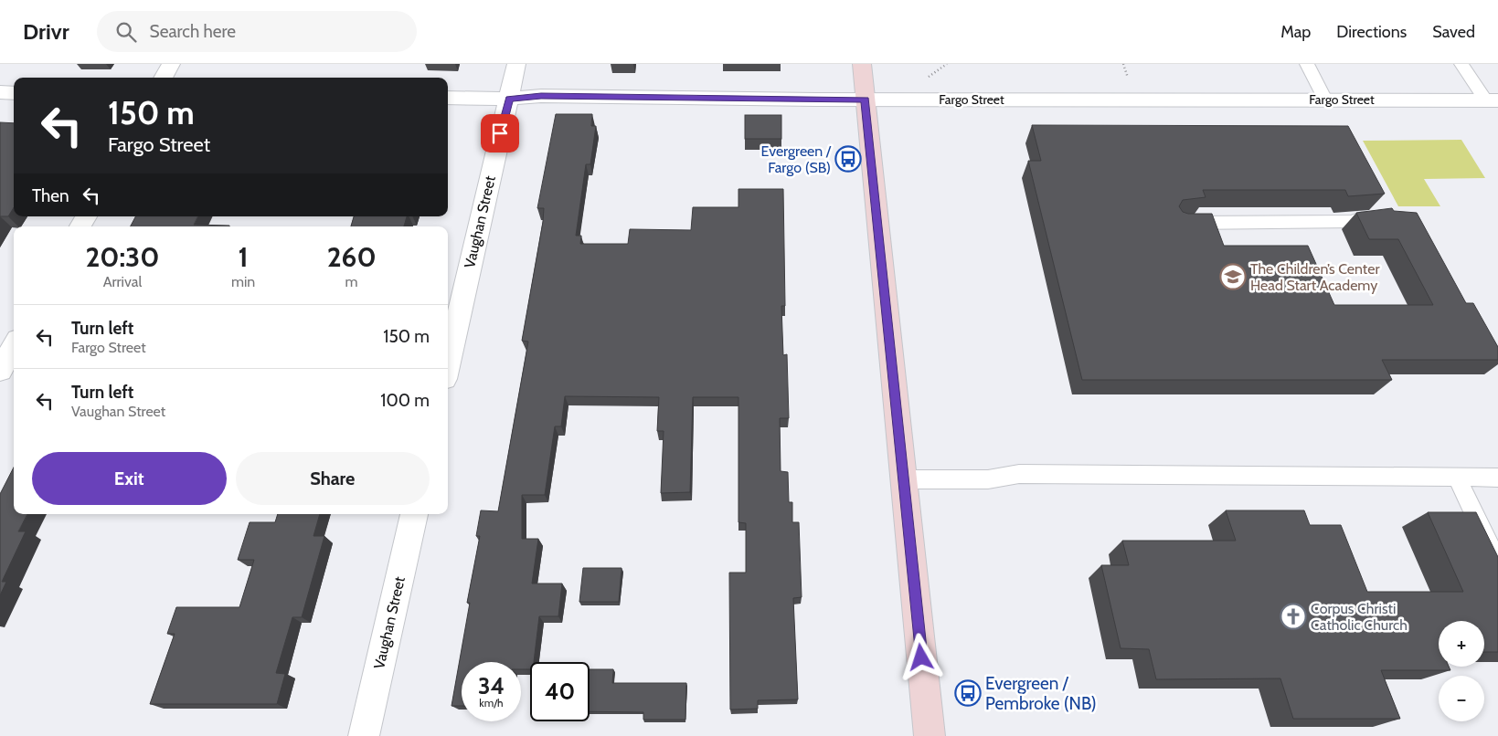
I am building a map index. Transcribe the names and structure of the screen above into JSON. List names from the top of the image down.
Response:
{
  "streets": {
    "street": ["Fargo Street", "Vaughan Street"]
  },
  "crossings": [
    ["Fargo Street", "Vaughan Street"]
  ],
  "places": {
    "bus stop": ["Evergreen / Fargo (SB)", "Evergreen / Pembroke (NB)"],
    "school or university": ["The Children’s Center Head Start Academy"],
    "church": ["Corpus Christi Catholic Church"]
  },
  "page": {
    "header": "Drivr",
    "search": "Search here",
    "nav": ["Map", "Directions", "Saved"],
    "turn": ["150 m", "Fargo Street"],
    "then": "Then",
    "eta": [
      "20:30",
      "Arrival",
      "1",
      "min",
      "260",
      "m"
    ],
    "list": [
      {
        "name": "Turn left",
        "note": "Fargo Street",
        "value": "150 m"
      },
      {
        "name": "Turn left",
        "note": "Vaughan Street",
        "value": "100 m"
      }
    ],
    "buttons": ["Exit", "Share"],
    "map_buttons": ["+", "−"],
    "speed": "34 km/h",
    "limit": "40"
  }
}
